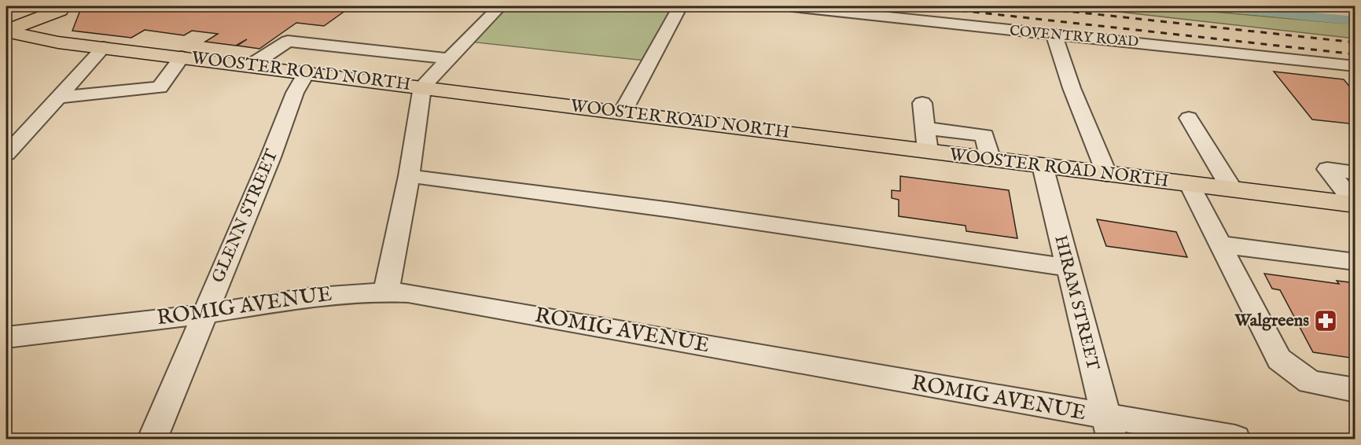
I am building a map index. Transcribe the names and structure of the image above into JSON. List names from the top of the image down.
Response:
{
  "streets": {
    "main road": ["WOOSTER ROAD NORTH"],
    "street": [
      "COVENTRY ROAD",
      "GLENN STREET",
      "HIRAM STREET",
      "ROMIG AVENUE"
    ]
  },
  "crossings": [
    ["WOOSTER ROAD NORTH", "GLENN STREET"],
    ["WOOSTER ROAD NORTH", "HIRAM STREET"],
    ["GLENN STREET", "ROMIG AVENUE"],
    ["HIRAM STREET", "ROMIG AVENUE"]
  ],
  "places": {
    "pharmacy": ["Walgreens"]
  }
}
